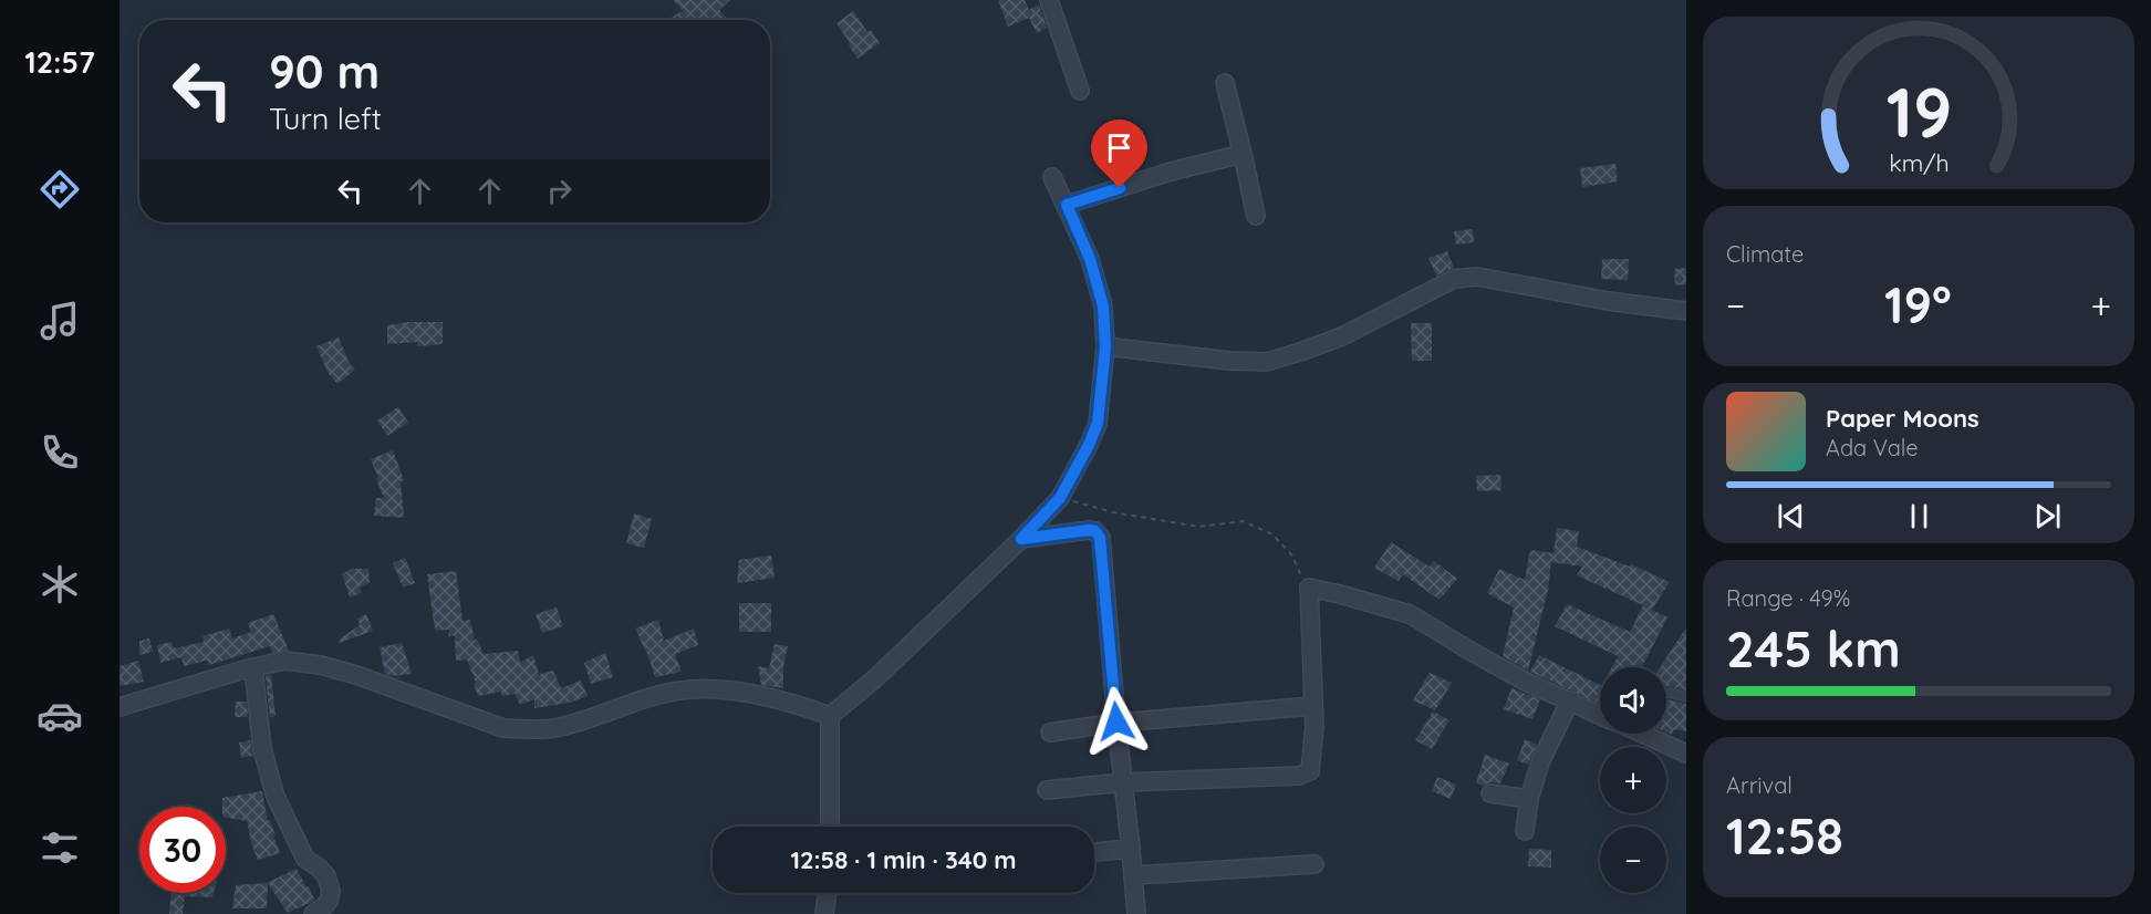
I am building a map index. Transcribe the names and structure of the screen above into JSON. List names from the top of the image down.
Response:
{
  "page": {
    "tabs": "12:57",
    "turn": ["90 m", "Turn left"],
    "tile": [
      "Climate",
      ["Range · 49%", "245 km"],
      ["Arrival", "12:58"]
    ],
    "heat": ["−", "19°", "+"],
    "song": ["Paper Moons", "Ada Vale"],
    "map_buttons": ["+", "−"],
    "limit": "30",
    "trip": "12:58 · 1 min · 340 m",
    "gauge": ["19", "km/h"]
  }
}
